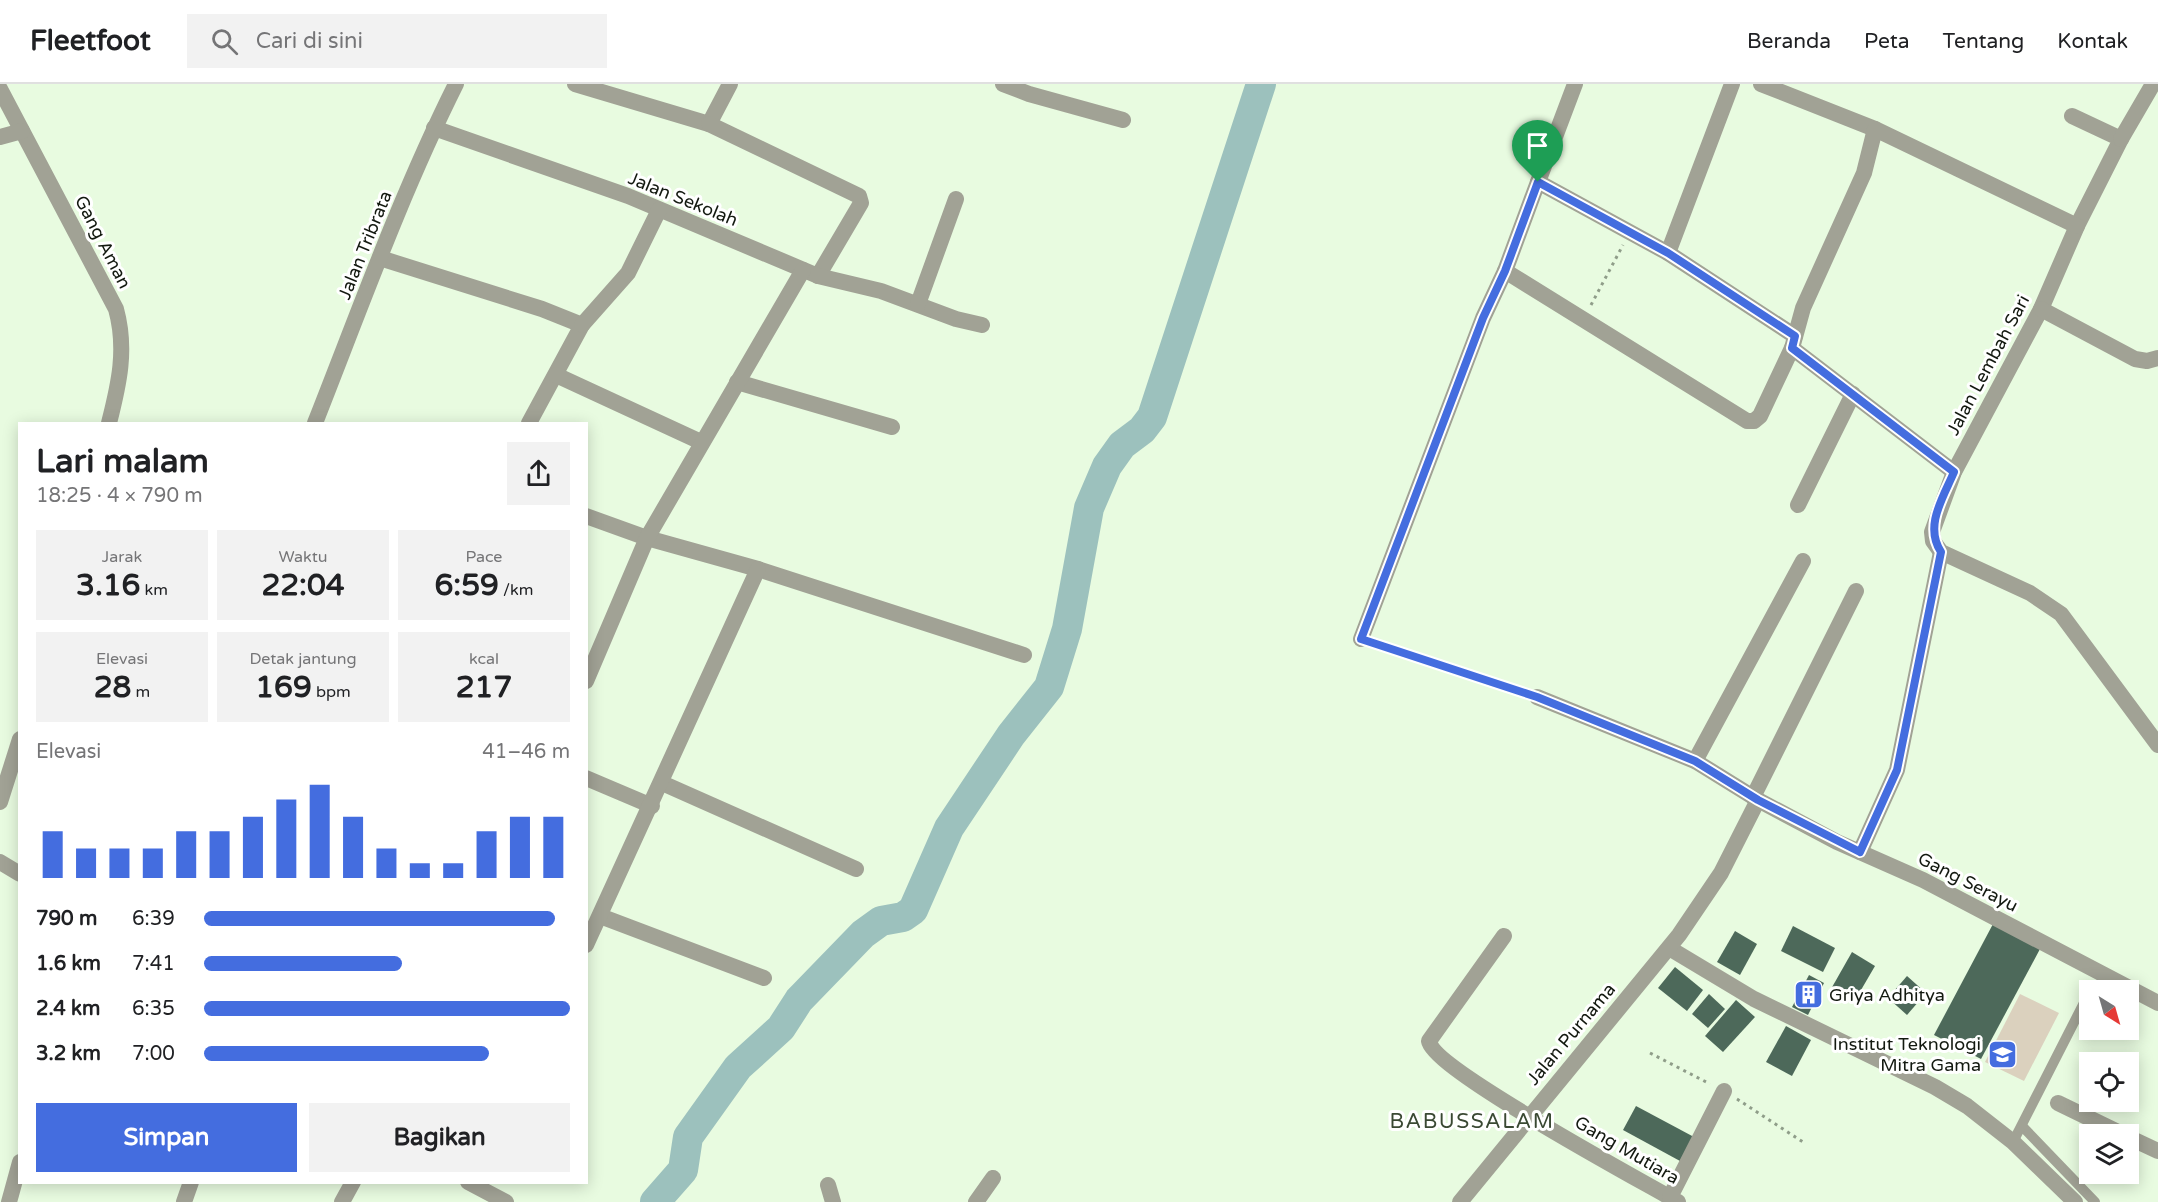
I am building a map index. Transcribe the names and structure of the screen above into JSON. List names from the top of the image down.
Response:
{
  "streets": {
    "street": [
      "Jalan Sekolah",
      "Gang Aman",
      "Jalan Tribrata",
      "Jalan Lembah Sari",
      "Gang Serayu",
      "Jalan Purnama",
      "Gang Mutiara"
    ]
  },
  "crossings": [
    ["Jalan Sekolah", "Jalan Tribrata"],
    ["Gang Serayu", "Jalan Purnama"],
    ["Jalan Purnama", "Gang Mutiara"]
  ],
  "districts": ["BABUSSALAM"],
  "places": {
    "building": ["Griya Adhitya"],
    "school or university": ["Institut Teknologi Mitra Gama"]
  },
  "north": "bottom right",
  "page": {
    "header": "Fleetfoot",
    "search": "Cari di sini",
    "nav": [
      "Beranda",
      "Peta",
      "Tentang",
      "Kontak"
    ],
    "heading": ["Lari malam", "18:25 · 4 × 790 m"],
    "stats": [
      ["Jarak", "3.16 km"],
      ["Waktu", "22:04"],
      ["Pace", "6:59 /km"],
      ["Elevasi", "28 m"],
      ["Detak jantung", "169 bpm"],
      ["kcal", "217"]
    ],
    "chart": ["Elevasi", "41–46 m"],
    "list": [
      {
        "name": "790 m",
        "note": "6:39"
      },
      {
        "name": "1.6 km",
        "note": "7:41"
      },
      {
        "name": "2.4 km",
        "note": "6:35"
      },
      {
        "name": "3.2 km",
        "note": "7:00"
      }
    ],
    "buttons": ["Simpan", "Bagikan"]
  }
}
